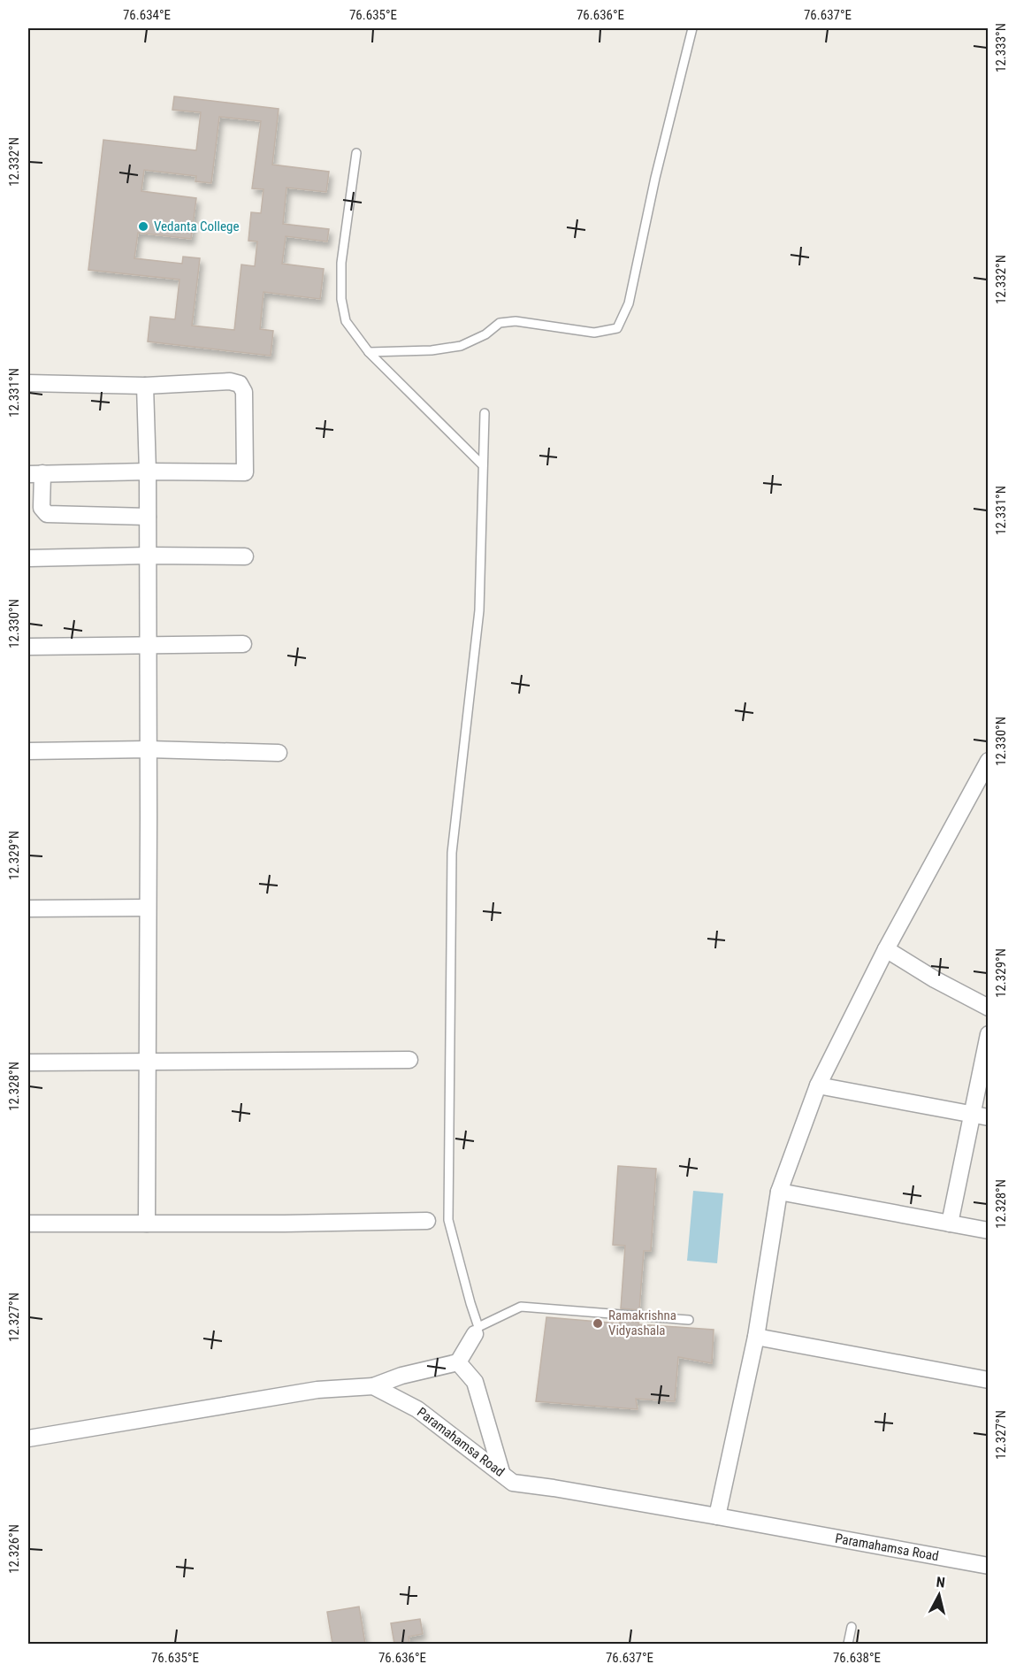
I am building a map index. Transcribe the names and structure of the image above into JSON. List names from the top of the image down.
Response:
{
  "streets": {
    "street": ["Paramahamsa Road"]
  },
  "places": ["Vedanta College", "Ramakrishna Vidyashala"],
  "north": "top",
  "coordinates": [
    "76.634°E",
    "76.635°E",
    "76.636°E",
    "76.637°E",
    "12.333°N",
    "12.332°N",
    "12.331°N",
    "12.330°N",
    "12.329°N",
    "12.328°N",
    "12.327°N",
    "12.326°N",
    "76.638°E"
  ]
}
